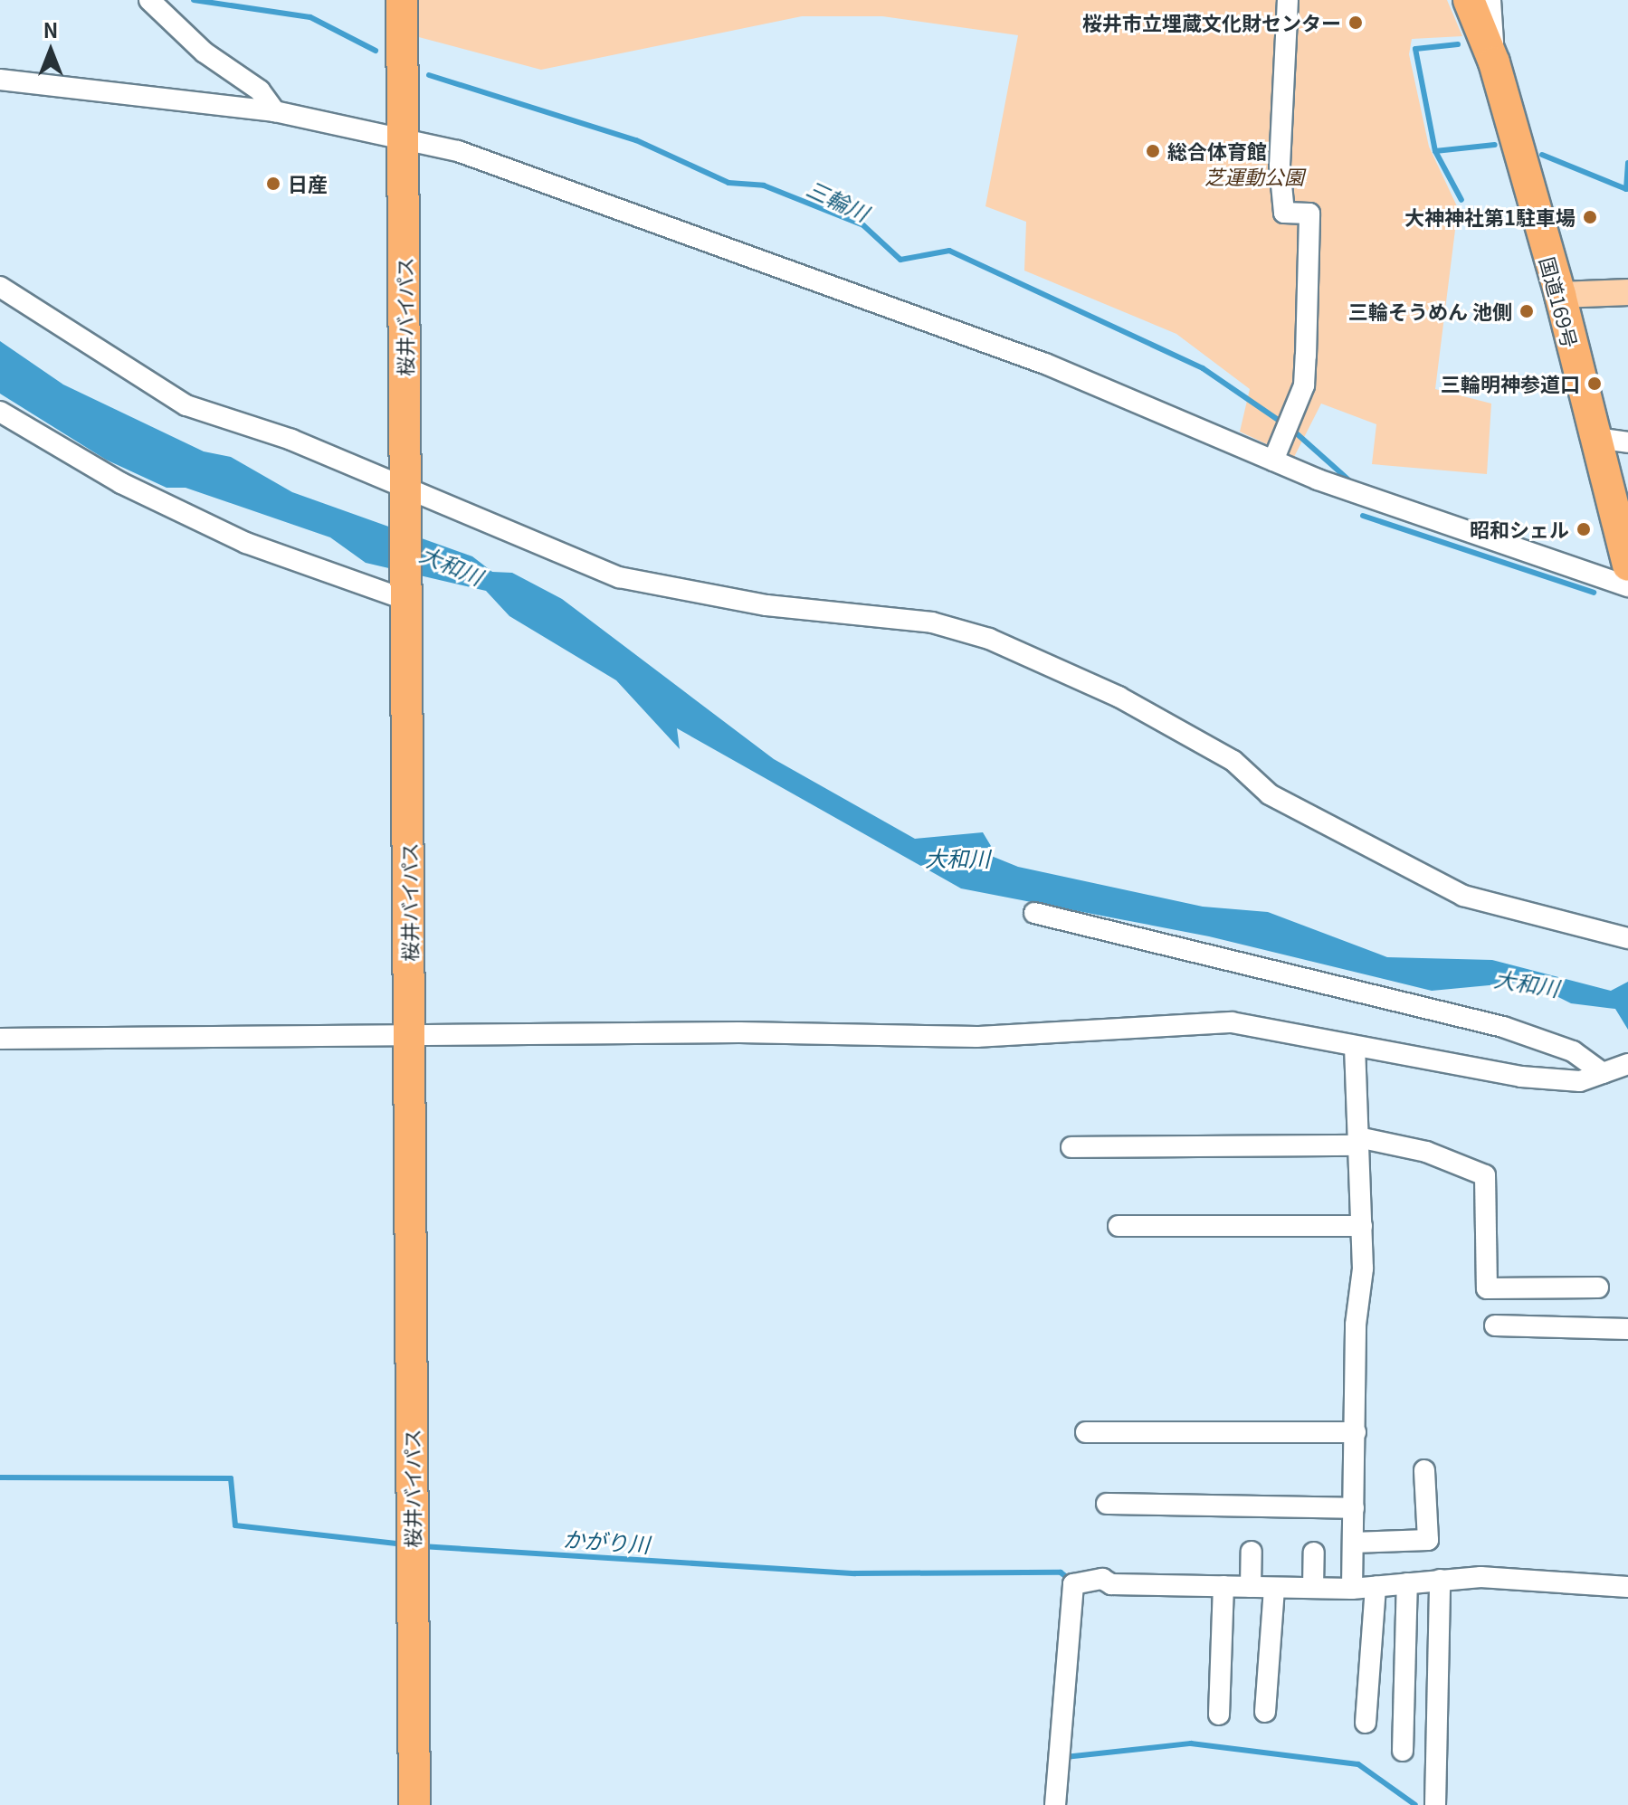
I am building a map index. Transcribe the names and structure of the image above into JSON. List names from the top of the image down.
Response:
{
  "streets": {
    "highway": ["国道169号", "桜井バイパス"]
  },
  "water": ["三輪川", "大和川", "かがり川"],
  "parks": ["芝運動公園"],
  "places": [
    "桜井市立埋蔵文化財センター",
    "総合体育館",
    "日産",
    "大神神社第1駐車場",
    "三輪そうめん 池側",
    "三輪明神参道口",
    "昭和シェル"
  ],
  "north": "top"
}
